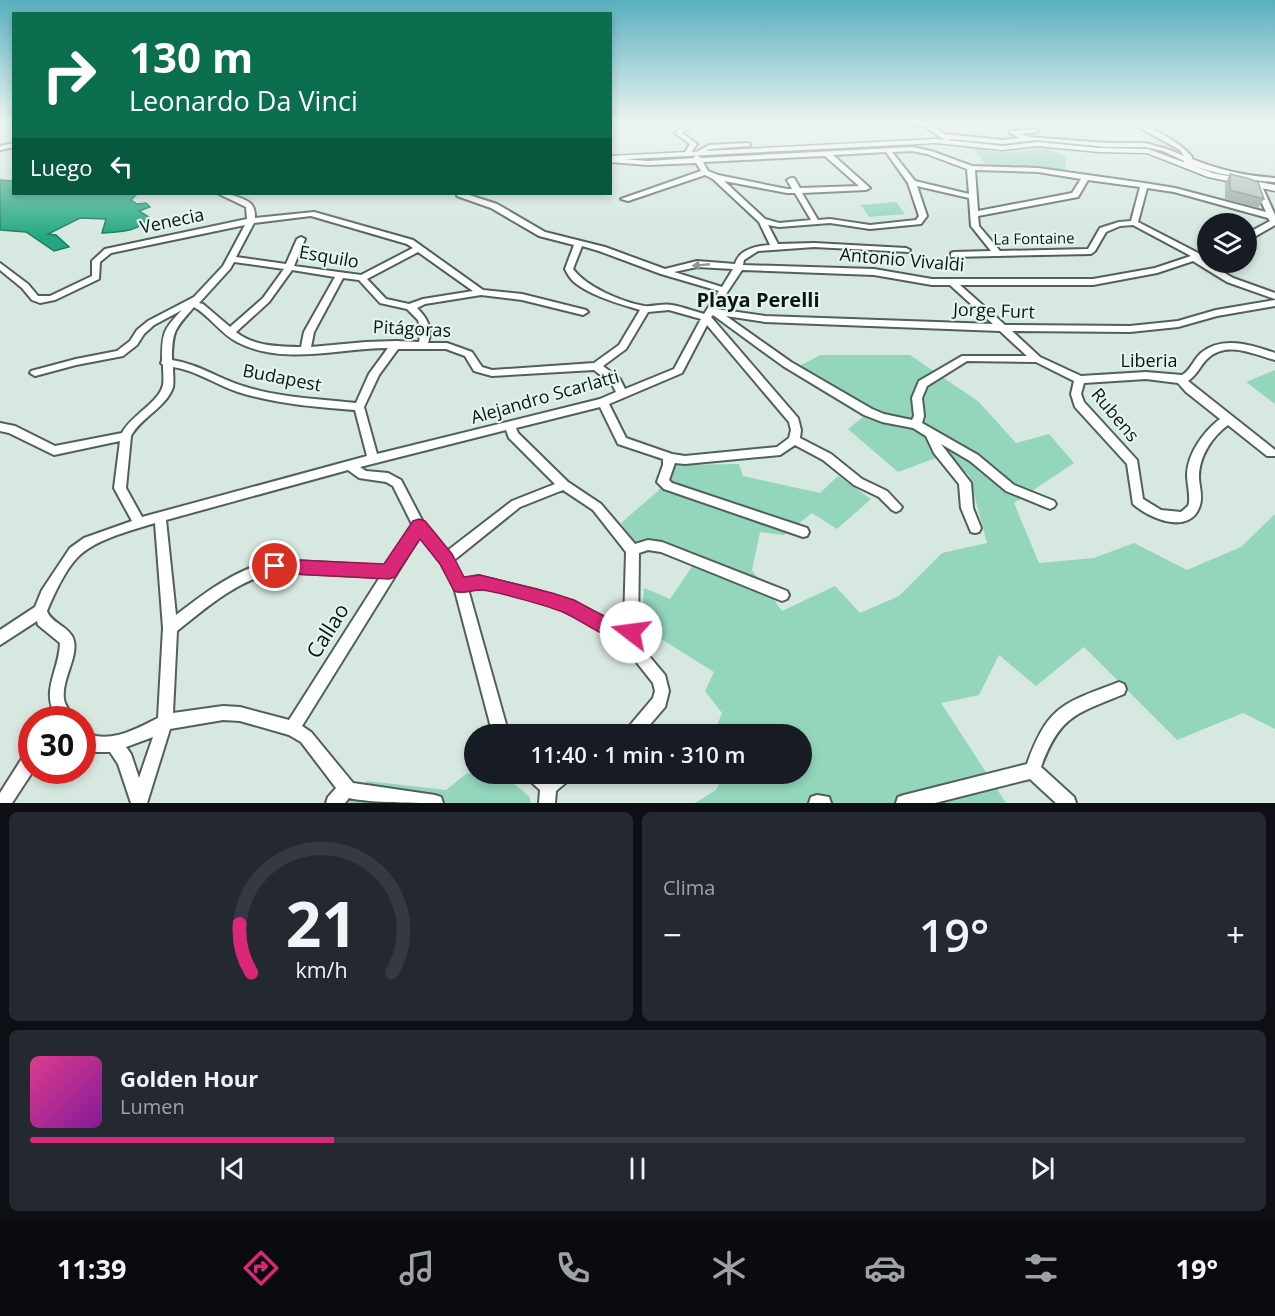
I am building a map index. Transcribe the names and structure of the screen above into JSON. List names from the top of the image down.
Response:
{
  "streets": {
    "street": [
      "Venecia",
      "La Fontaine",
      "Esquilo",
      "Antonio Vivaldi",
      "Jorge Furt",
      "Pitágoras",
      "Liberia",
      "Budapest",
      "Alejandro Scarlatti",
      "Rubens",
      "Callao"
    ]
  },
  "crossings": [
    ["Antonio Vivaldi", "Alejandro Scarlatti"],
    ["Antonio Vivaldi", "Rubens"],
    ["Jorge Furt", "Alejandro Scarlatti"],
    ["Jorge Furt", "Rubens"],
    ["Liberia", "Rubens"]
  ],
  "districts": ["Playa Perelli"],
  "page": {
    "turn": ["130 m", "Leonardo Da Vinci"],
    "then": "Luego",
    "limit": "30",
    "trip": "11:40 · 1 min · 310 m",
    "tile": "Clima",
    "heat": ["−", "19°", "+"],
    "song": ["Golden Hour", "Lumen"],
    "tabs": ["11:39", "19°"],
    "gauge": ["21", "km/h"]
  }
}
